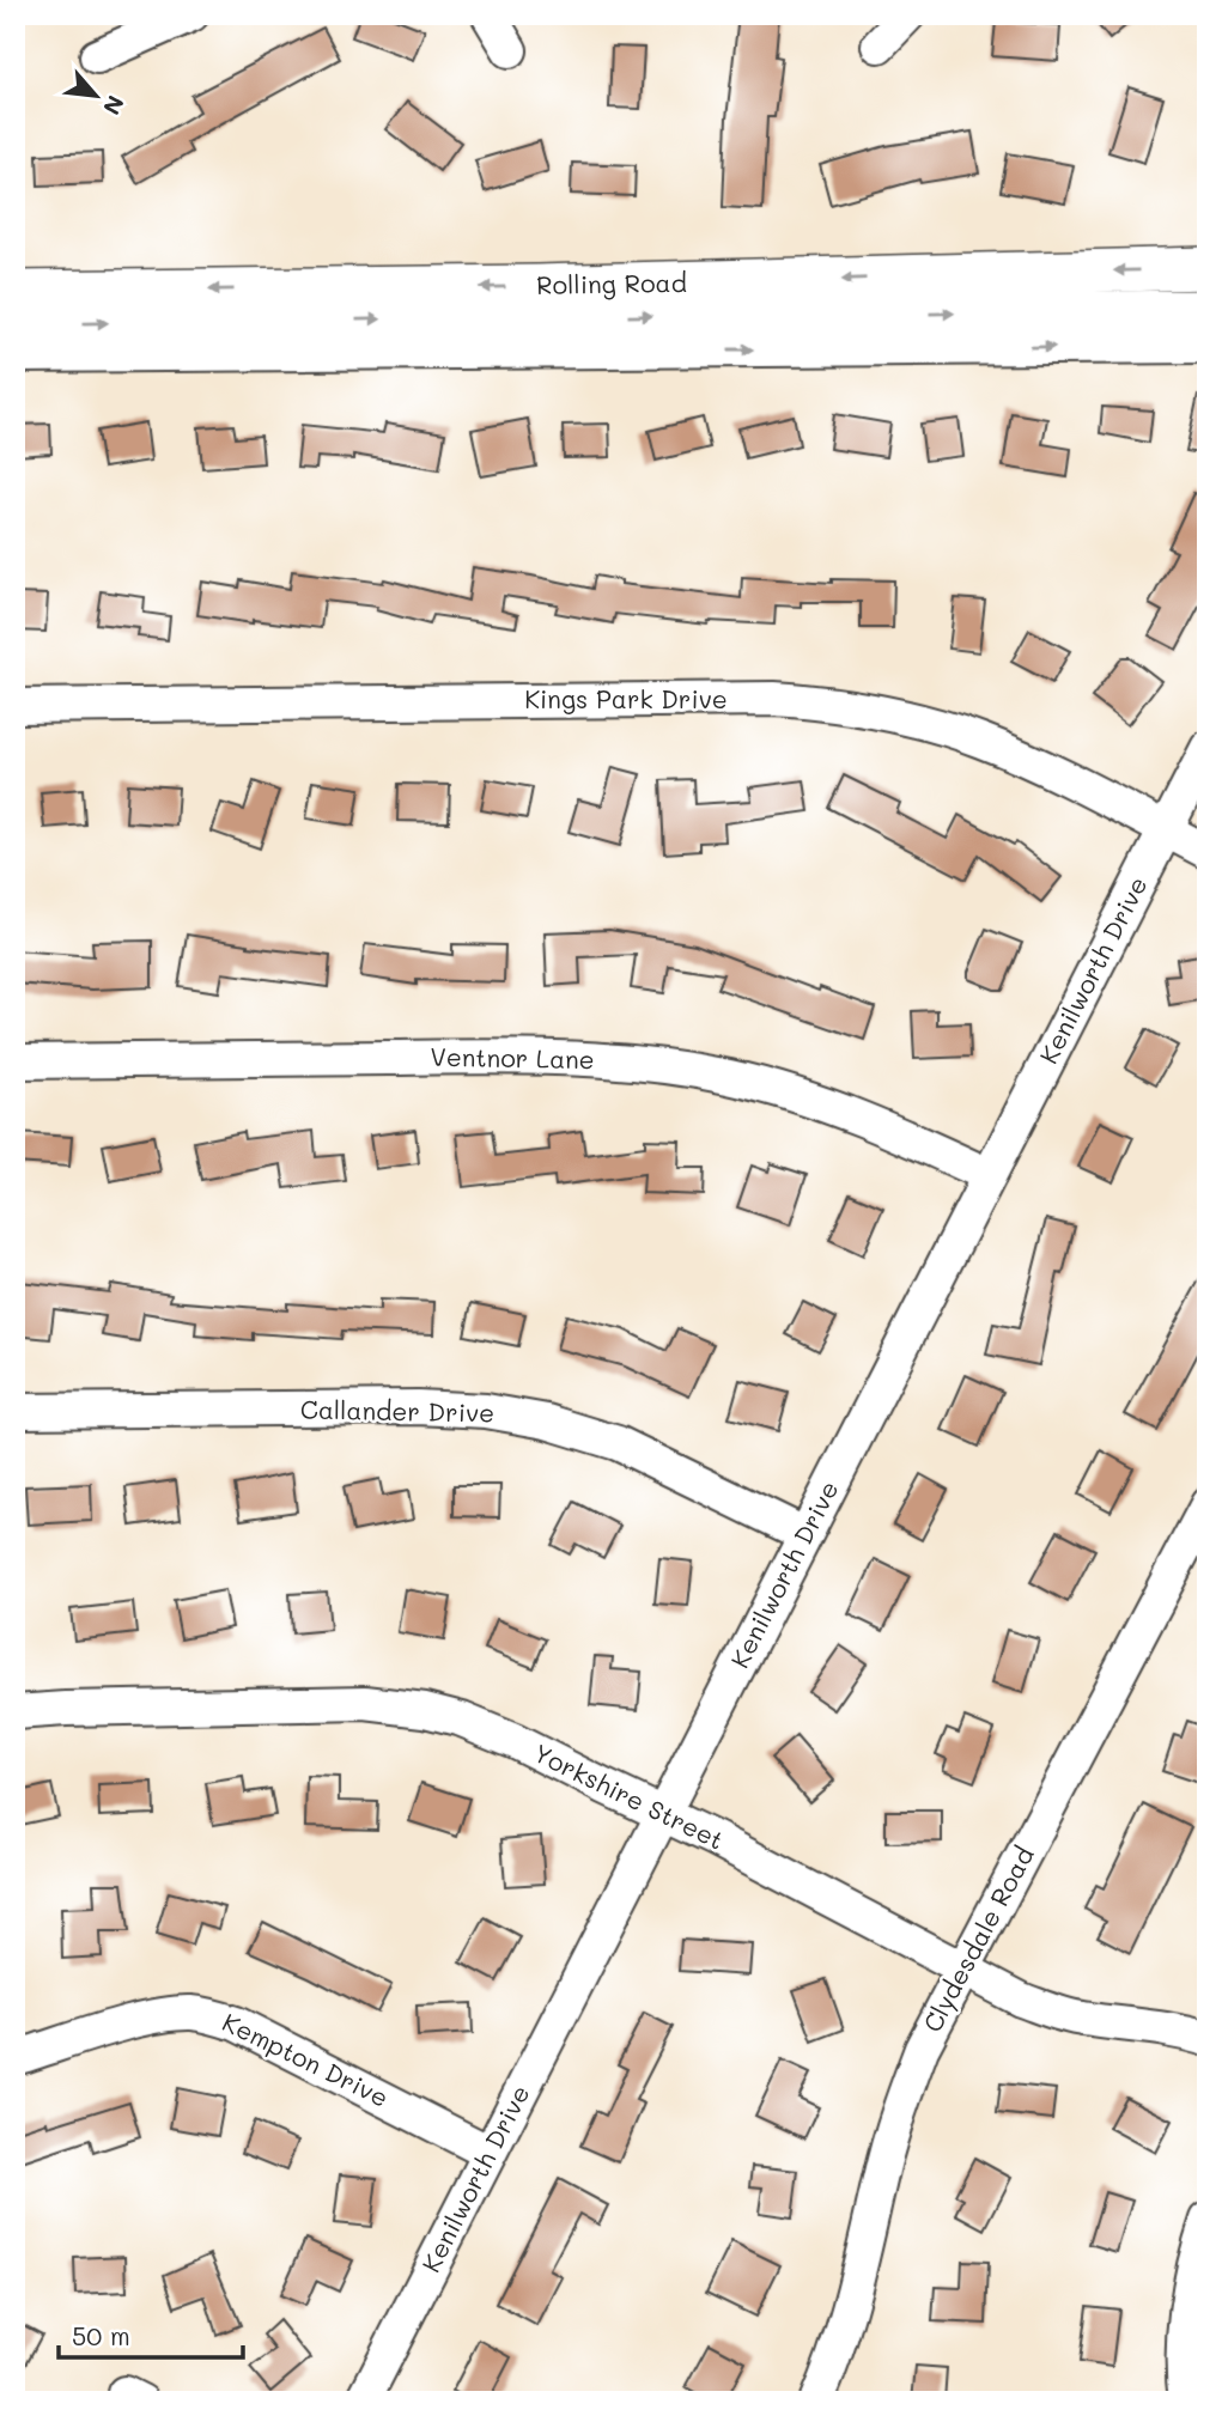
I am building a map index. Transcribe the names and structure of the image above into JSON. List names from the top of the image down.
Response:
{
  "streets": {
    "main road": ["Rolling Road"],
    "street": [
      "Kings Park Drive",
      "Kenilworth Drive",
      "Ventnor Lane",
      "Callander Drive",
      "Yorkshire Street",
      "Clydesdale Road",
      "Kempton Drive"
    ]
  },
  "crossings": [
    ["Kings Park Drive", "Kenilworth Drive"],
    ["Kenilworth Drive", "Ventnor Lane"],
    ["Kenilworth Drive", "Callander Drive"],
    ["Kenilworth Drive", "Yorkshire Street"],
    ["Kenilworth Drive", "Kempton Drive"],
    ["Yorkshire Street", "Clydesdale Road"]
  ],
  "scale_bar": "50 m",
  "north": "bottom right"
}
